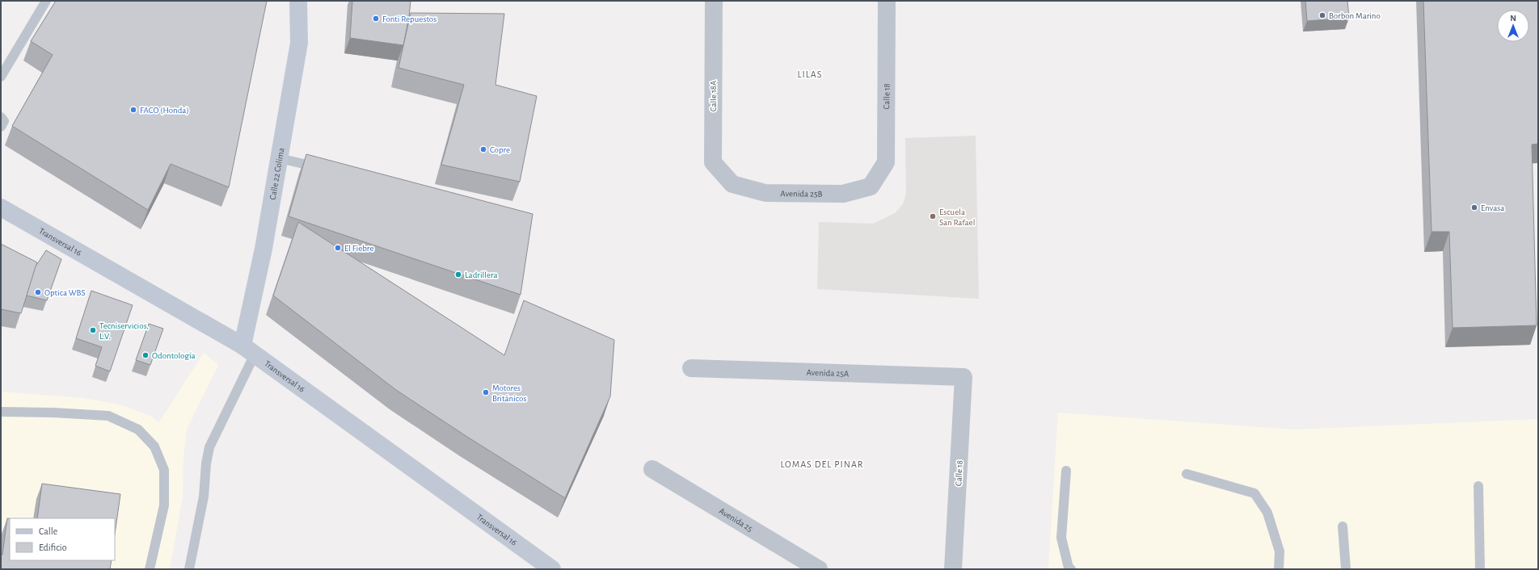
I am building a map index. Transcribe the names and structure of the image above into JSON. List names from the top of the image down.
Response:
{
  "streets": {
    "main road": ["Calle 22 Colima", "Transversal 16"],
    "street": [
      "Calle 18A",
      "Calle 18",
      "Avenida 25B",
      "Avenida 25A",
      "Avenida 25"
    ]
  },
  "crossings": [
    ["Calle 18A", "Avenida 25B"],
    ["Calle 18", "Avenida 25B"],
    ["Calle 18", "Avenida 25A"],
    ["Calle 22 Colima", "Transversal 16"]
  ],
  "districts": ["LILAS", "LOMAS DEL PINAR"],
  "places": [
    "Borbon Marino",
    "Fonti Repuestos",
    "FACO (Honda)",
    "Copre",
    "Envasa",
    "Escuela San Rafael",
    "El Fiebre",
    "Ladrillera",
    "Optica WBS",
    "Tecniservicios, L.V.",
    "Odontología",
    "Motores Británicos"
  ],
  "legend": ["Calle", "Edificio"],
  "north": "top"
}
